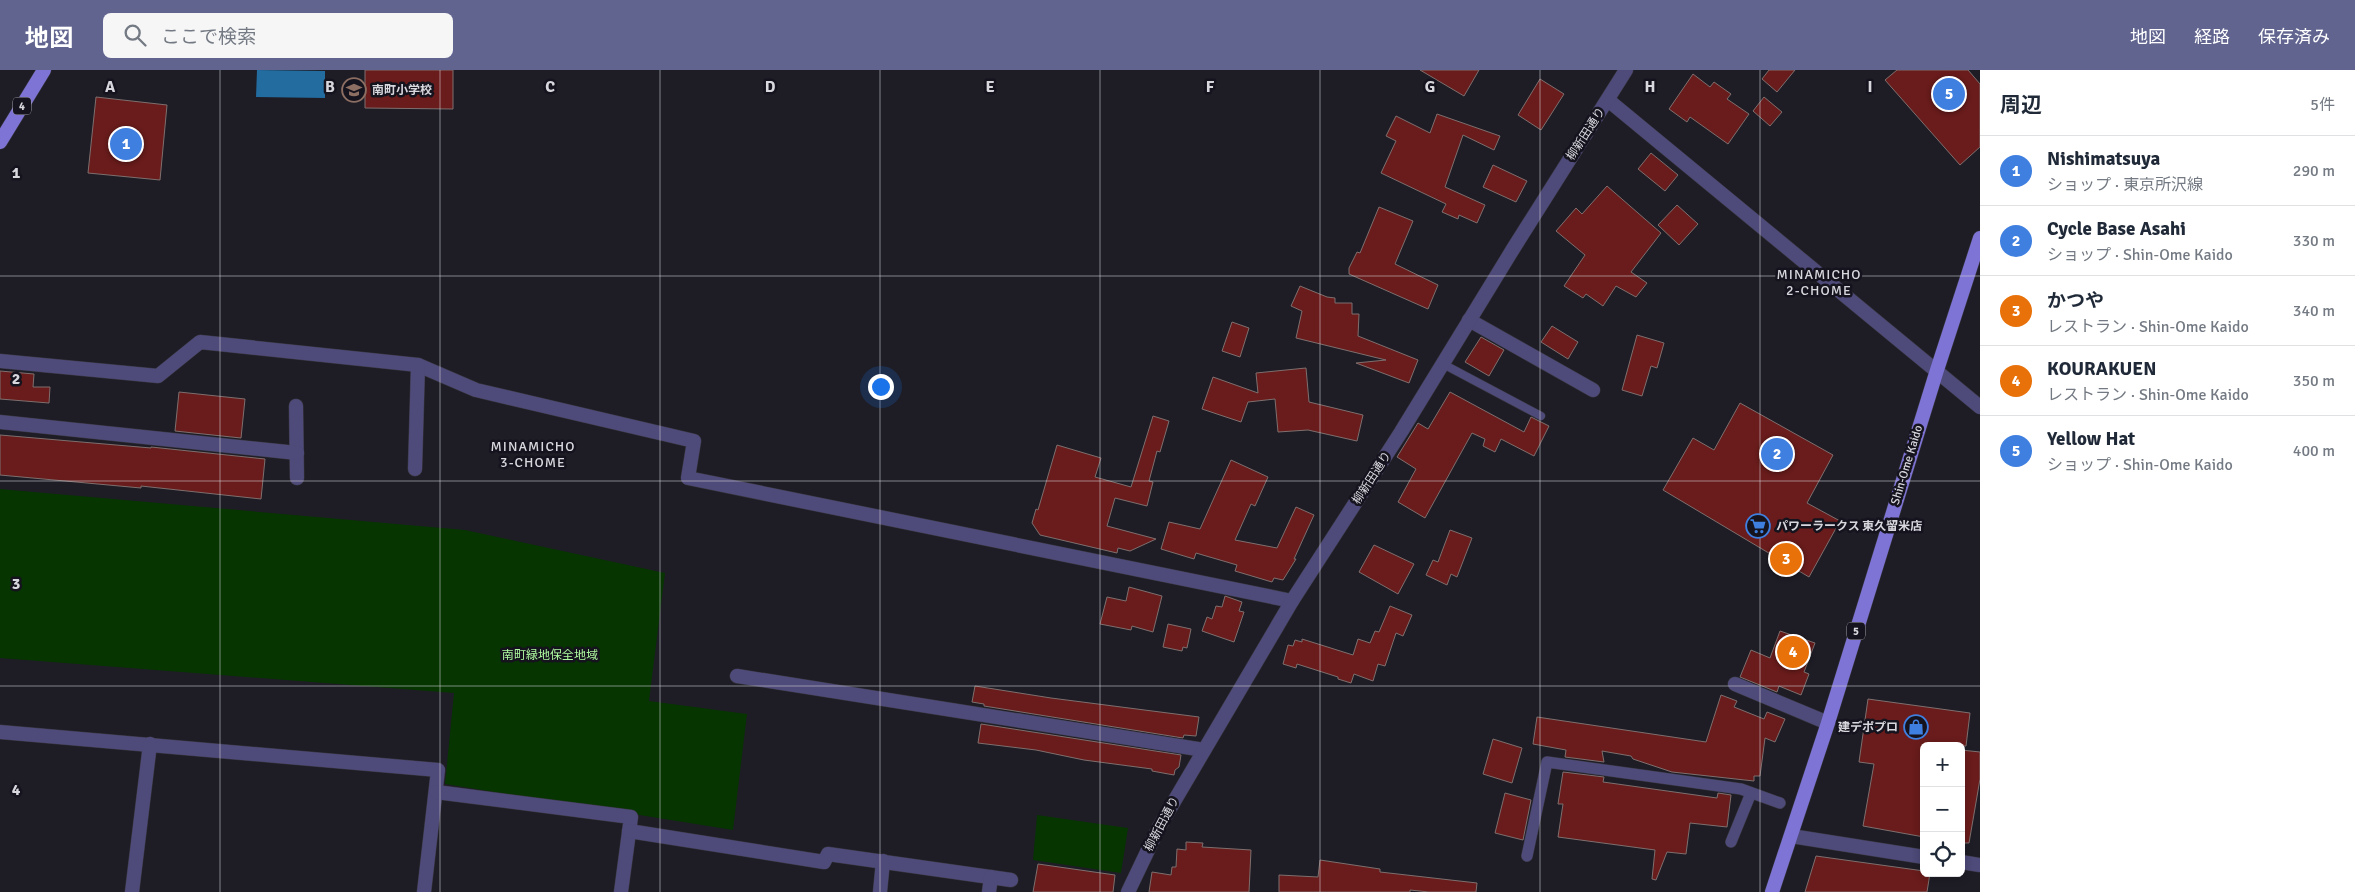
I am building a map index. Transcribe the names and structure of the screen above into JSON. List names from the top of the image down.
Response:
{
  "streets": {
    "main road": ["4", "Shin-Ome Kaido", "5"],
    "street": ["柳新田通り"]
  },
  "districts": ["MINAMICHO 2-CHOME", "MINAMICHO 3-CHOME"],
  "parks": ["南町緑地保全地域"],
  "places": {
    "school or university": ["南町小学校"],
    "supermarket": ["パワーラークス 東久留米店"],
    "shop": ["建デポプロ"]
  },
  "page": {
    "header": "地図",
    "search": "ここで検索",
    "nav": ["地図", "経路", "保存済み"],
    "heading": ["周辺", "5件"],
    "pins": [
      "5",
      "1",
      "2",
      "3",
      "4"
    ],
    "list": [
      {
        "mark": "1",
        "name": "Nishimatsuya",
        "note": "ショップ · 東京所沢線",
        "value": "290 m"
      },
      {
        "mark": "2",
        "name": "Cycle Base Asahi",
        "note": "ショップ · Shin-Ome Kaido",
        "value": "330 m"
      },
      {
        "mark": "3",
        "name": "かつや",
        "note": "レストラン · Shin-Ome Kaido",
        "value": "340 m"
      },
      {
        "mark": "4",
        "name": "KOURAKUEN",
        "note": "レストラン · Shin-Ome Kaido",
        "value": "350 m"
      },
      {
        "mark": "5",
        "name": "Yellow Hat",
        "note": "ショップ · Shin-Ome Kaido",
        "value": "400 m"
      }
    ],
    "map_buttons": ["+", "−"]
  },
  "grid": {
    "columns": [
      "A",
      "B",
      "C",
      "D",
      "E",
      "F",
      "G",
      "H",
      "I"
    ],
    "rows": [
      "1",
      "2",
      "3",
      "4"
    ]
  }
}
